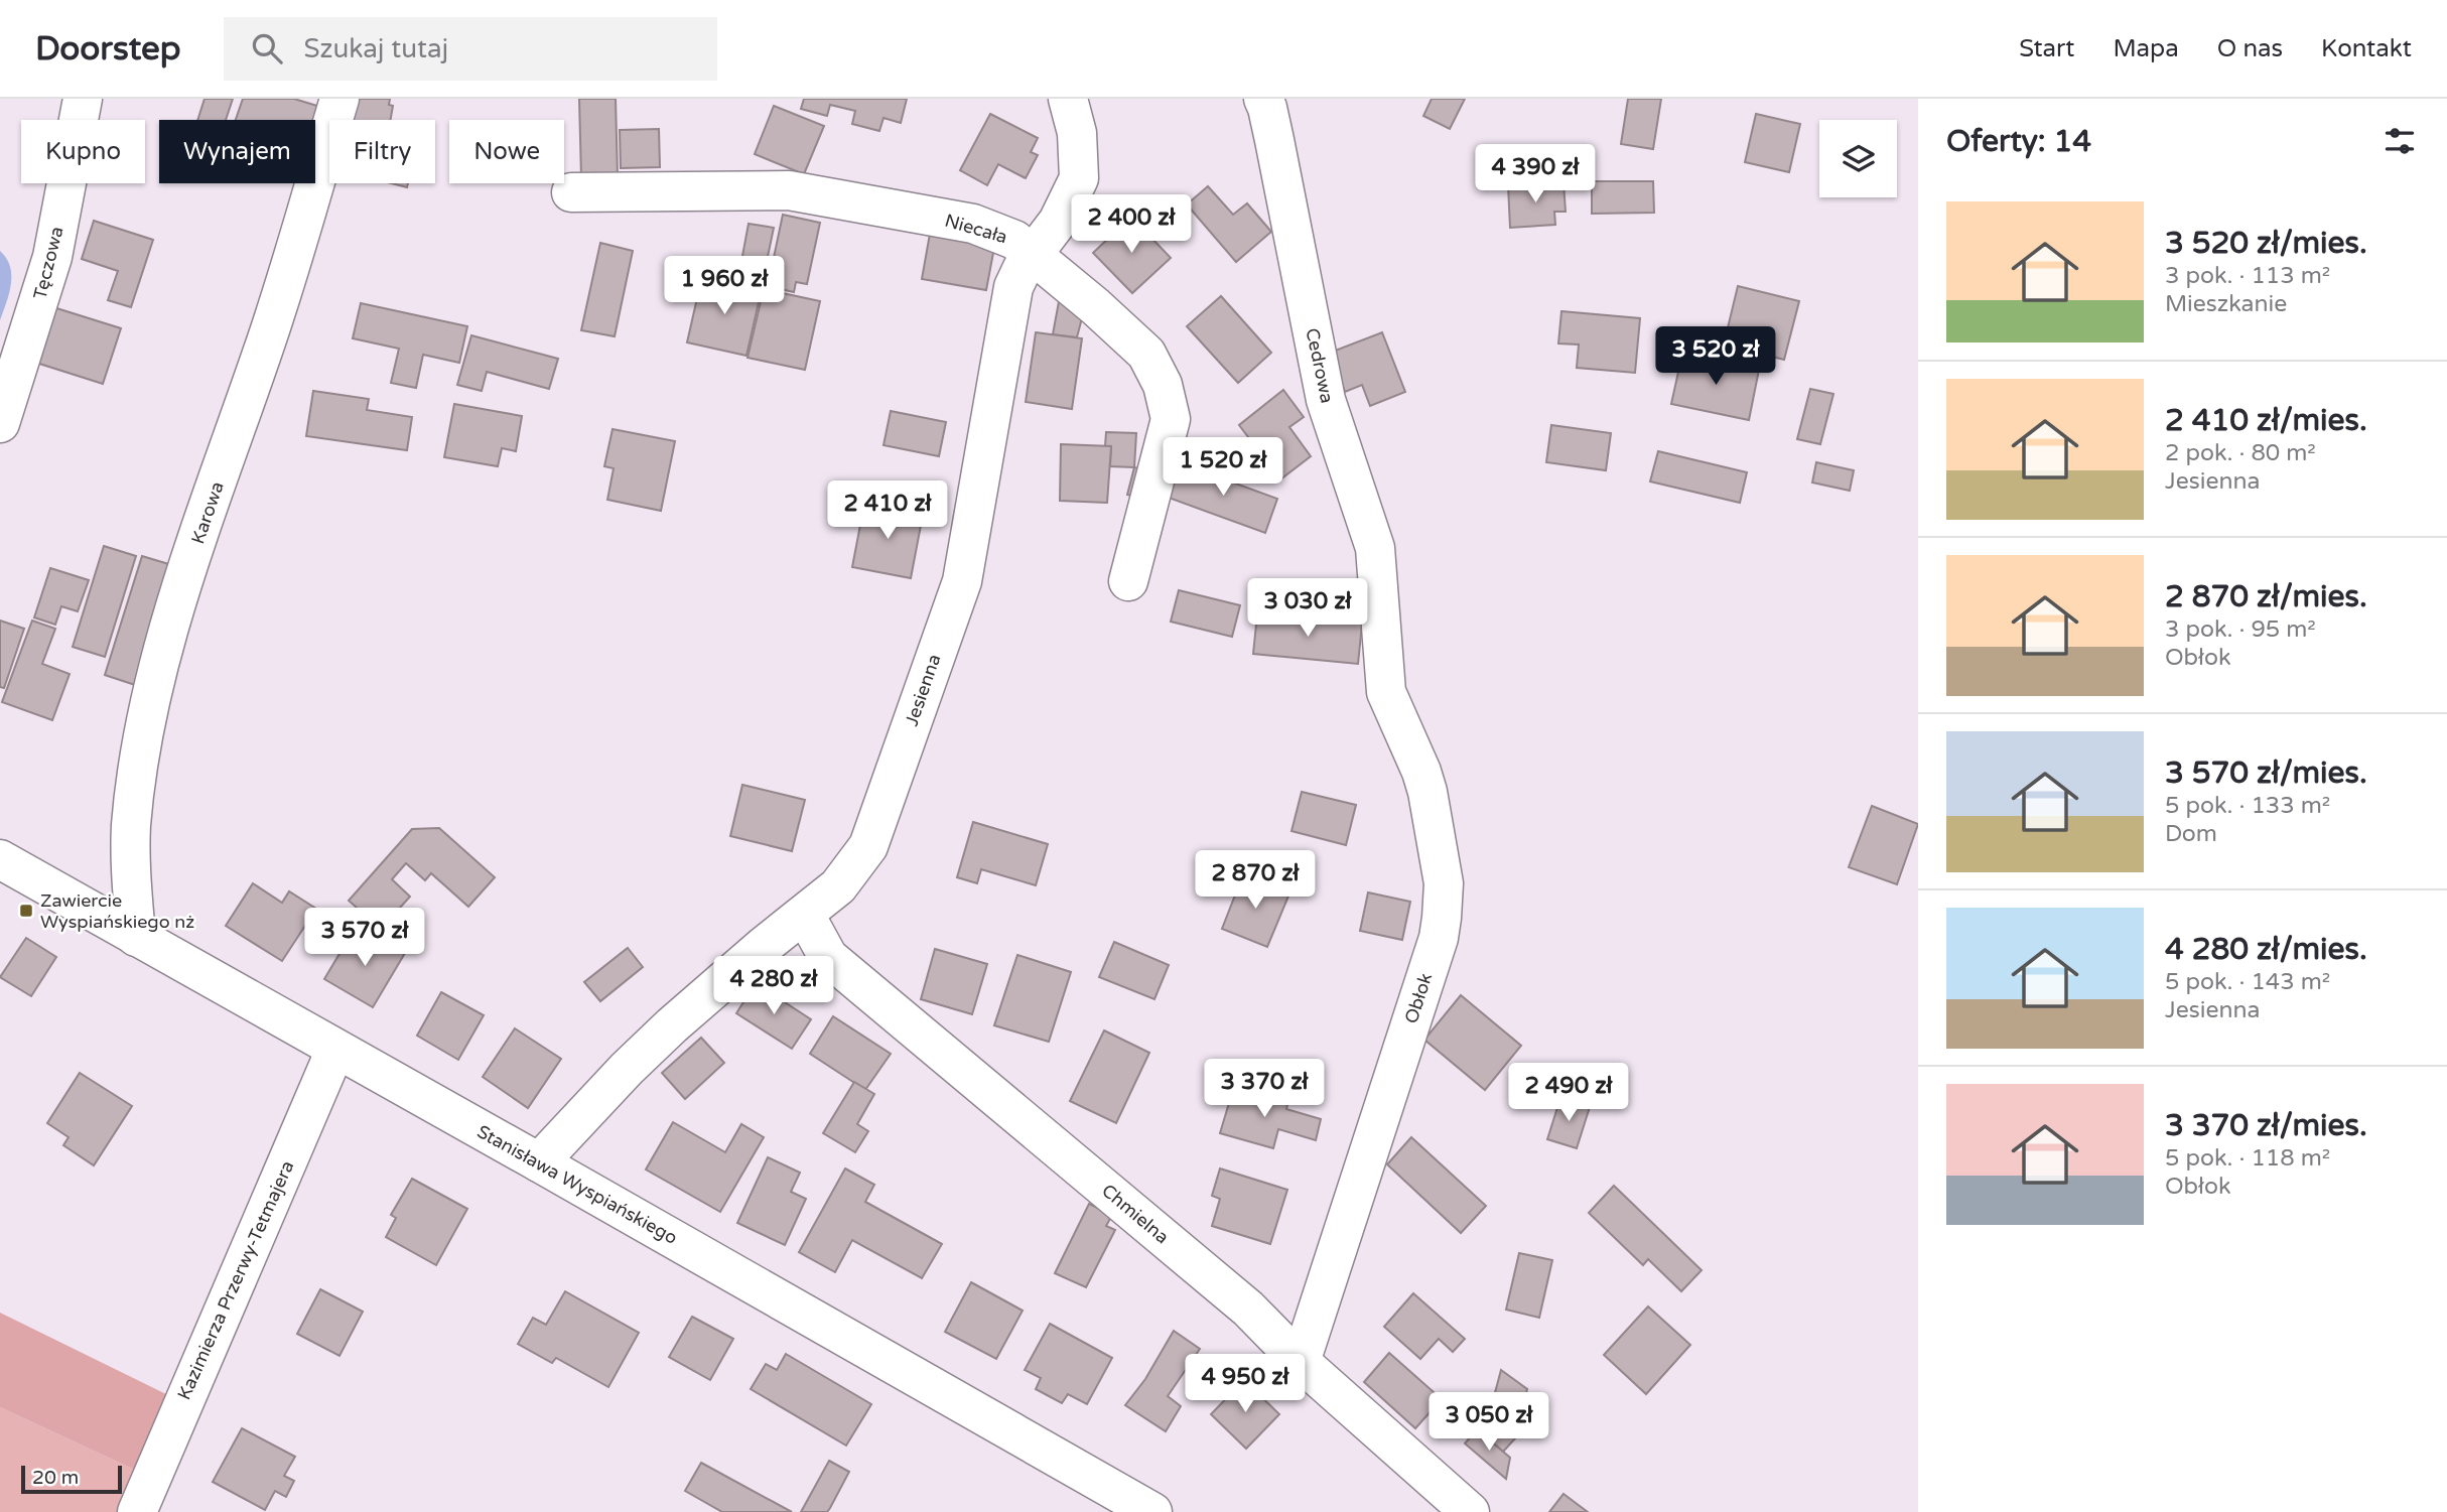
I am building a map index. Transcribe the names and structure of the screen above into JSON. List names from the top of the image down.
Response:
{
  "streets": {
    "street": [
      "Niecała",
      "Tęczowa",
      "Cedrowa",
      "Karowa",
      "Jesienna",
      "Obłok",
      "Stanisława Wyspiańskiego",
      "Chmielna",
      "Kazimierza Przerwy-Tetmajera"
    ]
  },
  "crossings": [
    ["Niecała", "Jesienna"],
    ["Cedrowa", "Obłok"],
    ["Karowa", "Stanisława Wyspiańskiego"],
    ["Jesienna", "Stanisława Wyspiańskiego"],
    ["Jesienna", "Chmielna"],
    ["Obłok", "Chmielna"],
    ["Stanisława Wyspiańskiego", "Kazimierza Przerwy-Tetmajera"]
  ],
  "places": {
    "transit": ["Zawiercie Wyspiańskiego nż"]
  },
  "scale_bar": "20 m",
  "page": {
    "header": "Doorstep",
    "search": "Szukaj tutaj",
    "nav": [
      "Start",
      "Mapa",
      "O nas",
      "Kontakt"
    ],
    "heading": "Oferty: 14",
    "chip": [
      "Kupno",
      "Wynajem",
      "Filtry",
      "Nowe"
    ],
    "price": [
      "4 390 zł",
      "2 400 zł",
      "1 960 zł",
      "3 520 zł",
      "1 520 zł",
      "2 410 zł",
      "3 030 zł",
      "2 870 zł",
      "3 570 zł",
      "4 280 zł",
      "3 370 zł",
      "2 490 zł",
      "4 950 zł",
      "3 050 zł"
    ],
    "list": [
      {
        "name": "3 520 zł/mies.",
        "note": "3 pok. · 113 m² · Mieszkanie"
      },
      {
        "name": "2 410 zł/mies.",
        "note": "2 pok. · 80 m² · Jesienna"
      },
      {
        "name": "2 870 zł/mies.",
        "note": "3 pok. · 95 m² · Obłok"
      },
      {
        "name": "3 570 zł/mies.",
        "note": "5 pok. · 133 m² · Dom"
      },
      {
        "name": "4 280 zł/mies.",
        "note": "5 pok. · 143 m² · Jesienna"
      },
      {
        "name": "3 370 zł/mies.",
        "note": "5 pok. · 118 m² · Obłok"
      }
    ],
    "scale": "20 m"
  }
}
